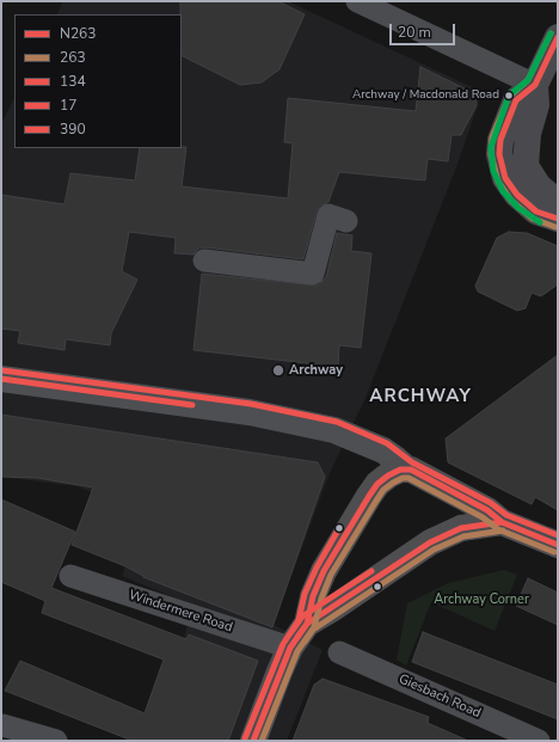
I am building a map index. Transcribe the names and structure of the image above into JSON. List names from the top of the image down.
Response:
{
  "streets": {
    "street": ["Windermere Road", "Giesbach Road"]
  },
  "districts": ["ARCHWAY"],
  "parks": ["Archway Corner"],
  "places": ["Archway / Macdonald Road", "Archway"],
  "lines": [
    "transit line 263",
    "transit line N263",
    "transit line 134",
    "transit line 390",
    "transit line 17"
  ],
  "legend": [
    "N263",
    "263",
    "134",
    "17",
    "390"
  ],
  "scale_bar": "20 m"
}
